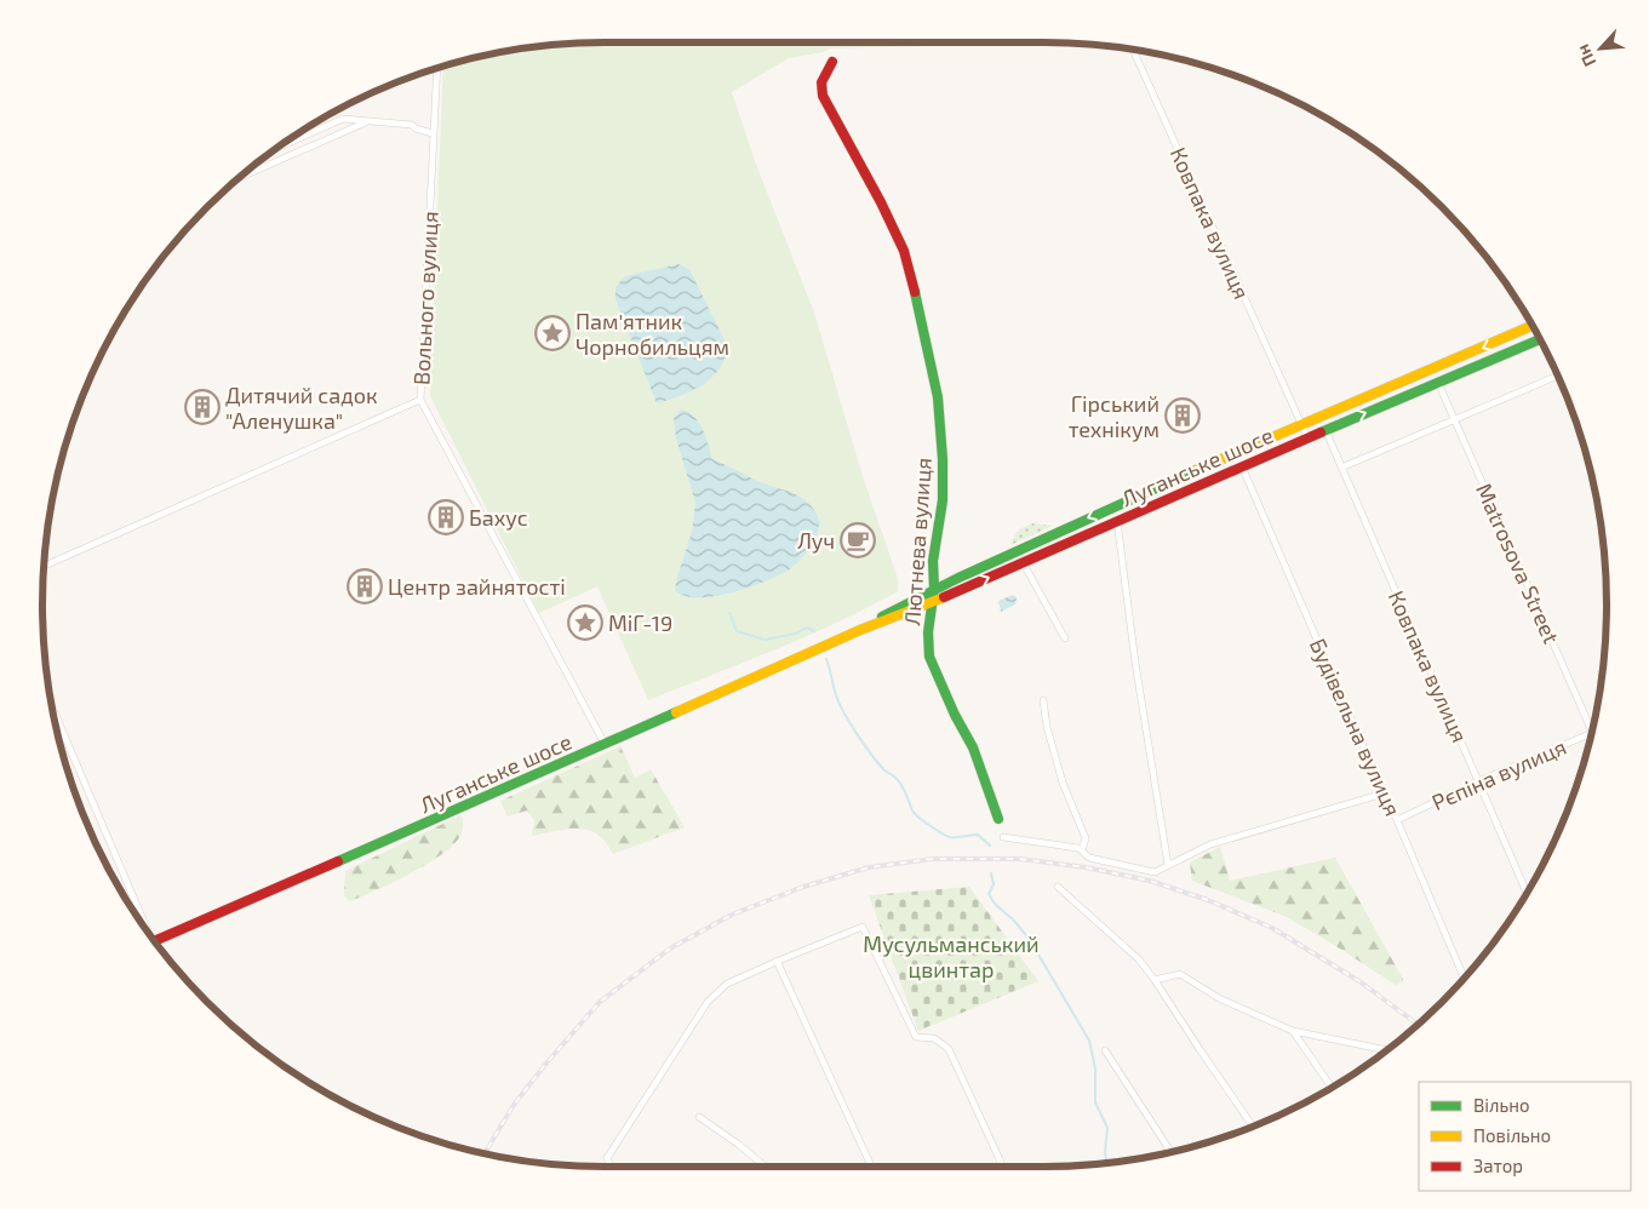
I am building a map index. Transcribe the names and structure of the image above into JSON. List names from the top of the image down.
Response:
{
  "streets": {
    "main road": ["Луганське шосе", "Лютнева вулиця"],
    "street": [
      "Ковпака вулиця",
      "Вольного вулиця",
      "Matrosova Street",
      "Будівельна вулиця",
      "Рєпіна вулиця"
    ]
  },
  "crossings": [
    ["Ковпака вулиця", "Луганське шосе"],
    ["Ковпака вулиця", "Рєпіна вулиця"],
    ["Вольного вулиця", "Луганське шосе"],
    ["Луганське шосе", "Лютнева вулиця"],
    ["Луганське шосе", "Matrosova Street"],
    ["Луганське шосе", "Будівельна вулиця"],
    ["Будівельна вулиця", "Рєпіна вулиця"]
  ],
  "parks": ["Мусульманський цвинтар"],
  "places": {
    "place": ["Пам'ятник Чорнобильцям", "МіГ-19"],
    "building": [
      "Дитячий садок \"Аленушка\"",
      "Гірський технікум",
      "Бахус",
      "Центр зайнятості"
    ],
    "cafe": ["Луч"]
  },
  "legend": ["Вільно", "Повільно", "Затор"],
  "north": "bottom left"
}
